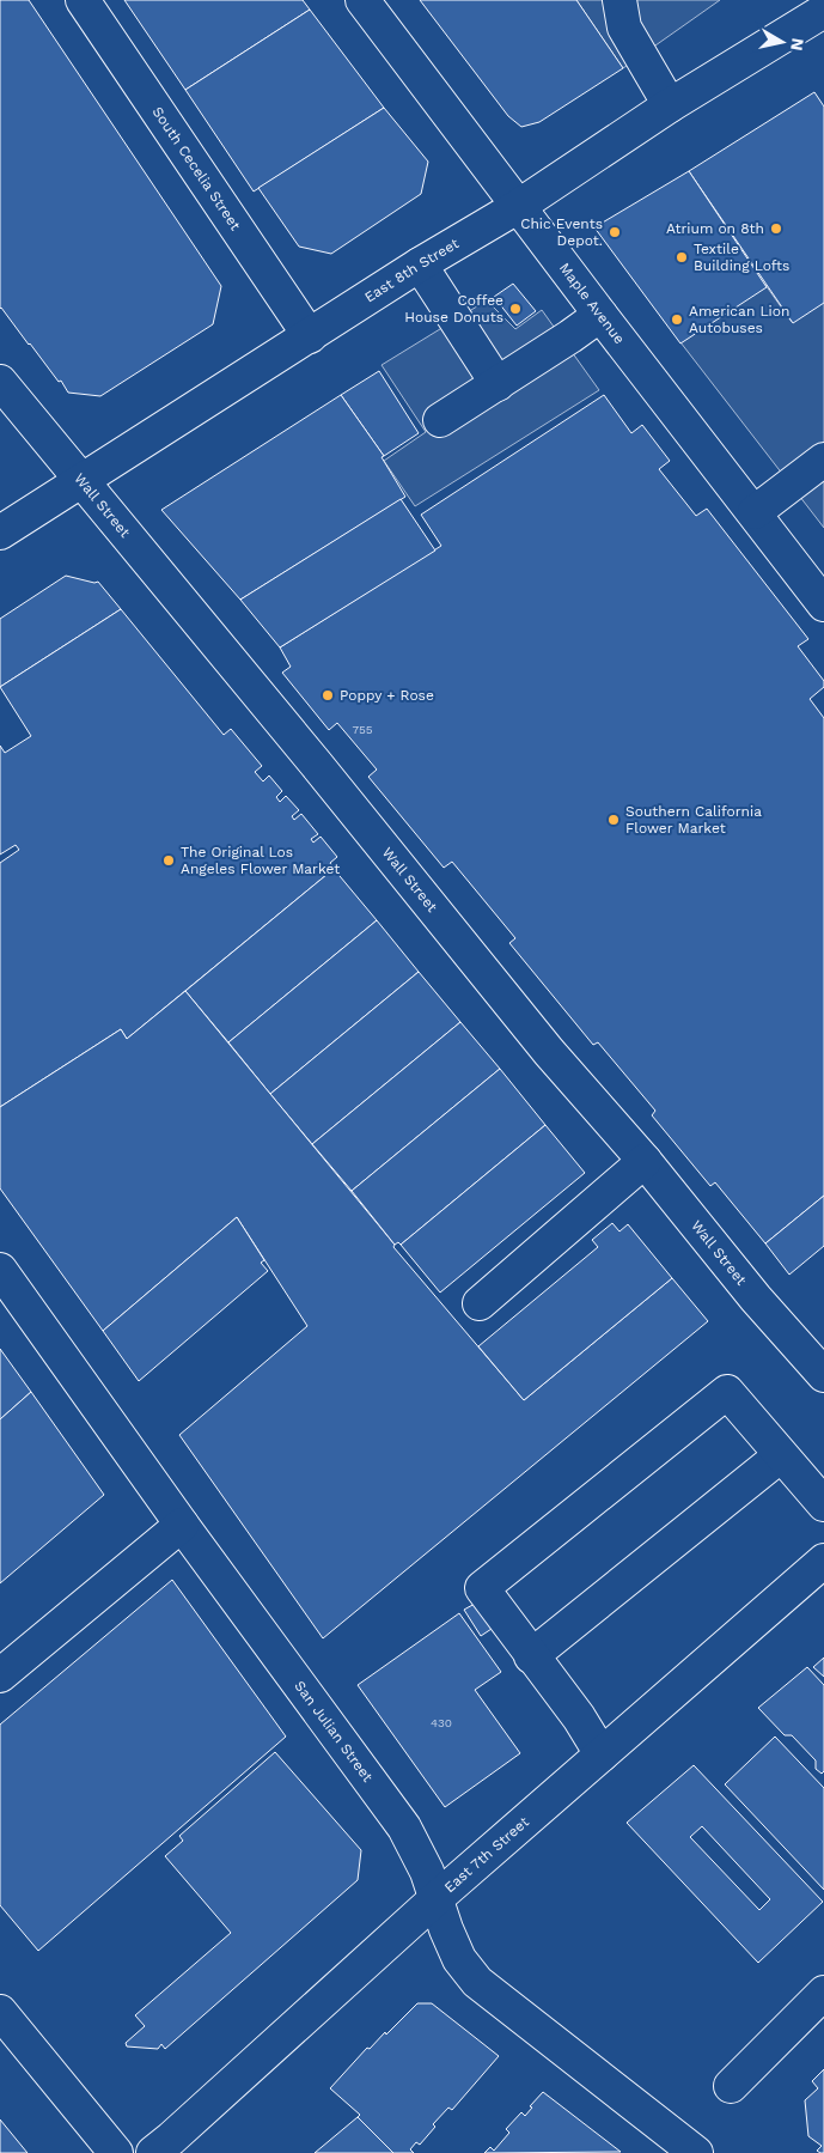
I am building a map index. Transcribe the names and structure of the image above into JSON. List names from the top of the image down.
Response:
{
  "streets": {
    "street": [
      "South Cecelia Street",
      "East 8th Street",
      "Maple Avenue",
      "Wall Street",
      "San Julian Street",
      "East 7th Street"
    ]
  },
  "crossings": [
    ["South Cecelia Street", "East 8th Street"],
    ["East 8th Street", "Maple Avenue"],
    ["East 8th Street", "Wall Street"],
    ["San Julian Street", "East 7th Street"]
  ],
  "places": [
    "Atrium on 8th",
    "Chic Events Depot.",
    "Textile Building Lofts",
    "Coffee House Donuts",
    "American Lion Autobuses",
    "Poppy + Rose",
    "Southern California Flower Market",
    "The Original Los Angeles Flower Market"
  ],
  "house_numbers": ["755", "430"],
  "north": "right"
}
